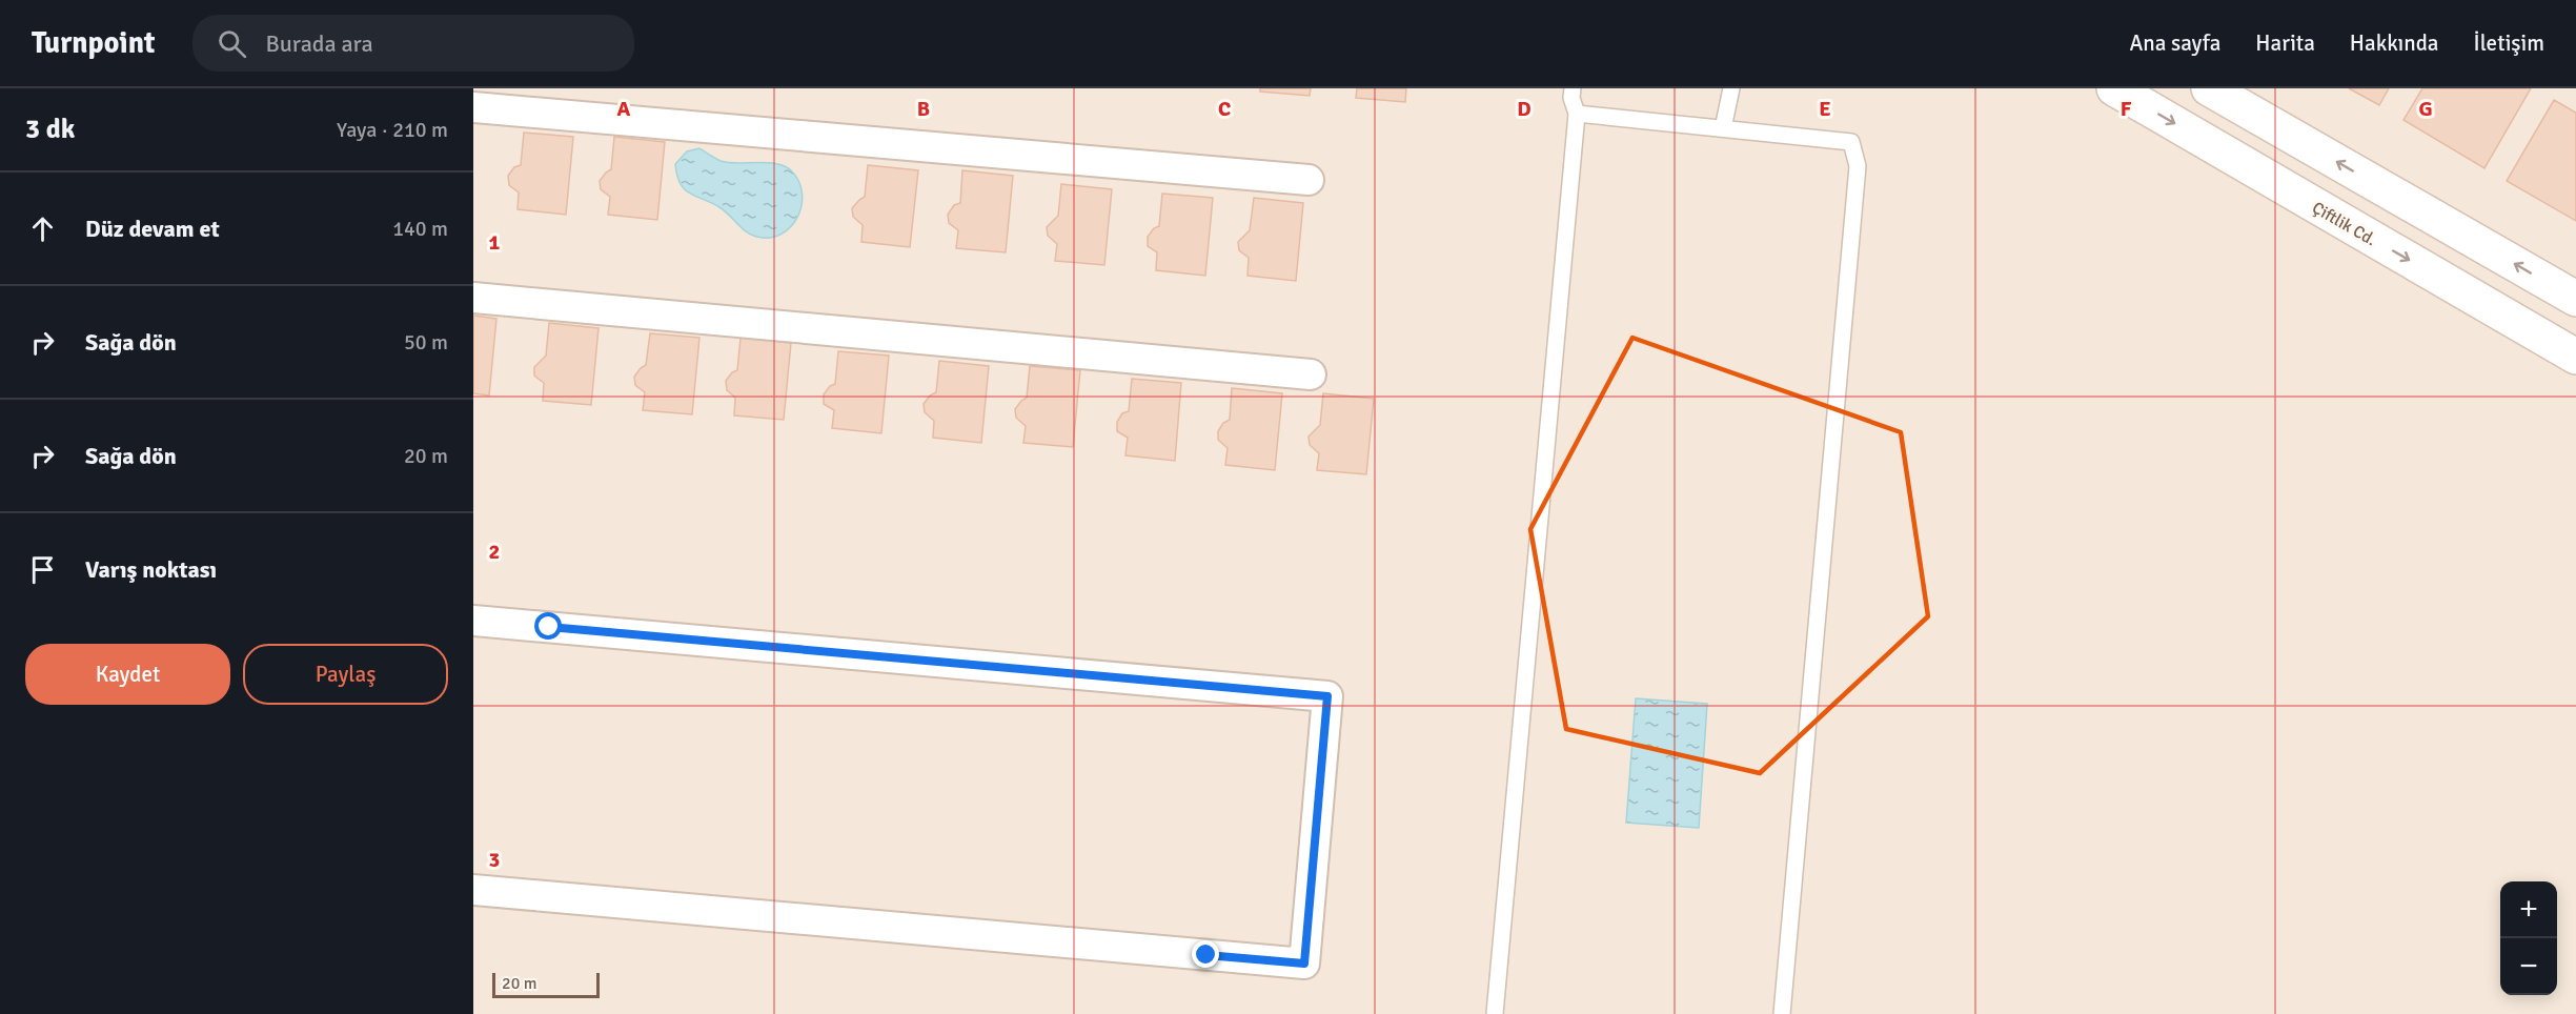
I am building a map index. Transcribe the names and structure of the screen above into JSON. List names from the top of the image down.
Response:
{
  "streets": {
    "street": ["Çiftlik Cd."]
  },
  "scale_bar": "20 m",
  "page": {
    "header": "Turnpoint",
    "search": "Burada ara",
    "nav": [
      "Ana sayfa",
      "Harita",
      "Hakkında",
      "İletişim"
    ],
    "heading": ["3 dk", "Yaya · 210 m"],
    "list": [
      ["Düz devam et", "140 m"],
      ["Sağa dön", "50 m"],
      ["Sağa dön", "20 m"],
      "Varış noktası"
    ],
    "buttons": ["Kaydet", "Paylaş"],
    "map_buttons": ["+", "−"],
    "scale": "20 m"
  },
  "grid": {
    "columns": [
      "A",
      "B",
      "C",
      "D",
      "E",
      "F",
      "G"
    ],
    "rows": ["1", "2", "3"]
  }
}
